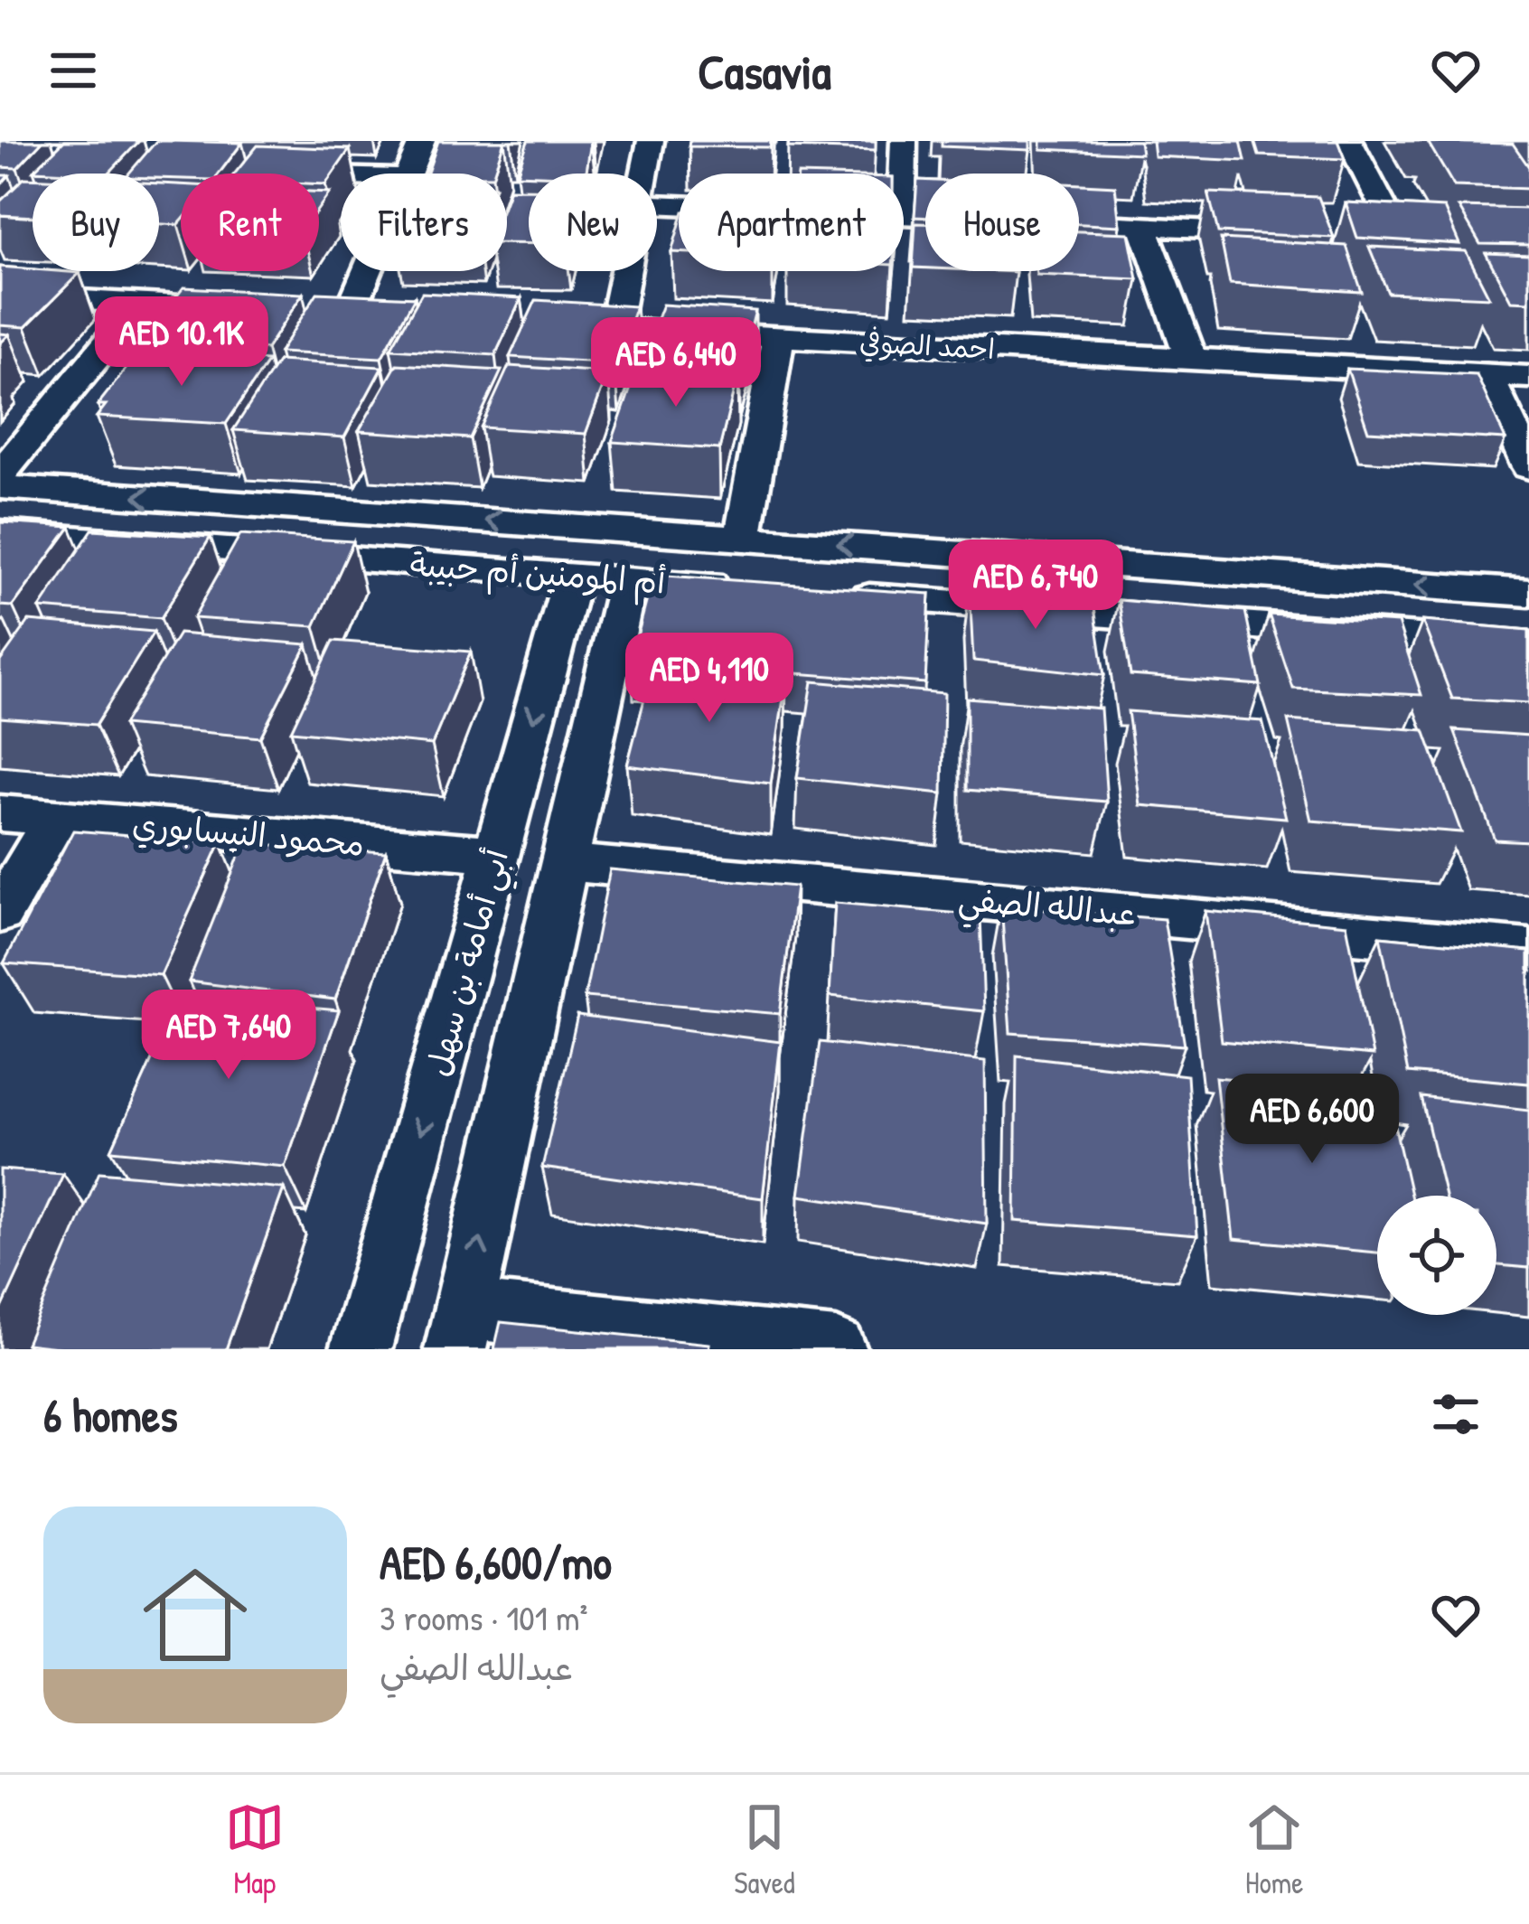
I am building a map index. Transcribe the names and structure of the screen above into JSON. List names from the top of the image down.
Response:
{
  "streets": {
    "street": [
      "احمد الصوفي",
      "أم المومنين أم حبيبة",
      "محمود النيسابوري",
      "عبدالله الصفي",
      "أبي أمامة بن سهل"
    ]
  },
  "crossings": [
    ["أم المومنين أم حبيبة", "أبي أمامة بن سهل"],
    ["محمود النيسابوري", "أبي أمامة بن سهل"]
  ],
  "page": {
    "header": "Casavia",
    "chip": [
      "Buy",
      "Rent",
      "Filters",
      "New",
      "Apartment",
      "House"
    ],
    "price": [
      "AED 10.1K",
      "AED 6,440",
      "AED 6,740",
      "AED 4,110",
      "AED 7,640",
      "AED 6,600"
    ],
    "heading": "6 homes",
    "list": [
      {
        "name": "AED 6,600/mo",
        "note": "3 rooms · 101 m² · عبدالله الصفي"
      }
    ],
    "tabs": ["Map", "Saved", "Home"]
  }
}
